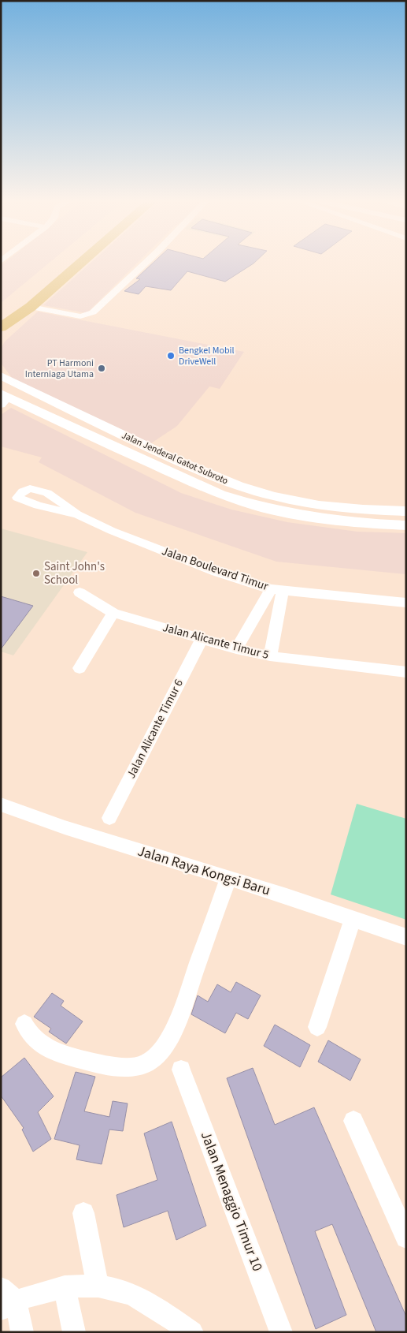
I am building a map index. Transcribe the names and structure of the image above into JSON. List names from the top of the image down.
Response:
{
  "streets": {
    "street": [
      "Jalan Jenderal Gatot Subroto",
      "Jalan Boulevard Timur",
      "Jalan Alicante Timur 5",
      "Jalan Alicante Timur 6",
      "Jalan Raya Kongsi Baru",
      "Jalan Menaggio Timur 10"
    ]
  },
  "crossings": [
    ["Jalan Alicante Timur 5", "Jalan Alicante Timur 6"]
  ],
  "places": ["Bengkel Mobil DriveWell", "PT Harmoni Interniaga Utama", "Saint John's School"]
}
